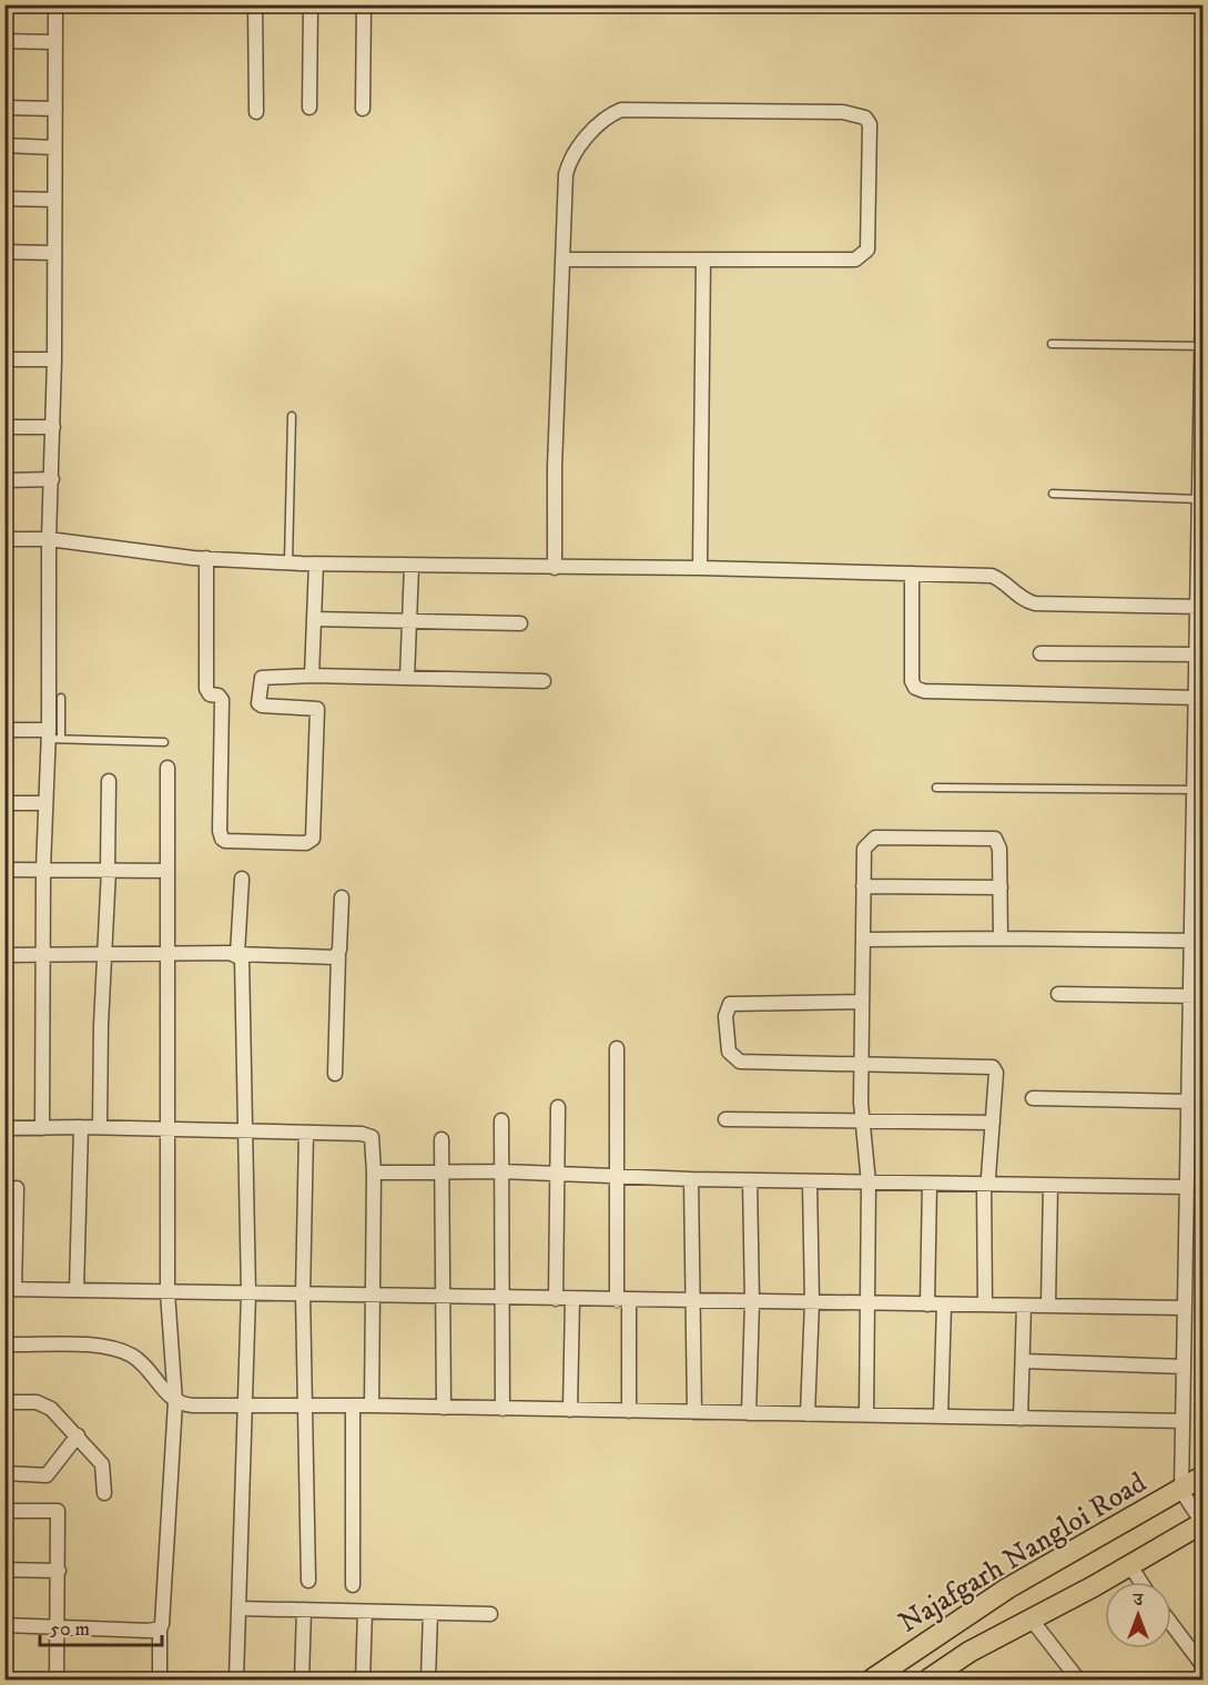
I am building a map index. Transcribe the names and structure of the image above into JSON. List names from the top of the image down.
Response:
{
  "streets": {
    "main road": ["Najafgarh Nangloi Road"]
  },
  "scale_bar": "50 m",
  "north": "top"
}
